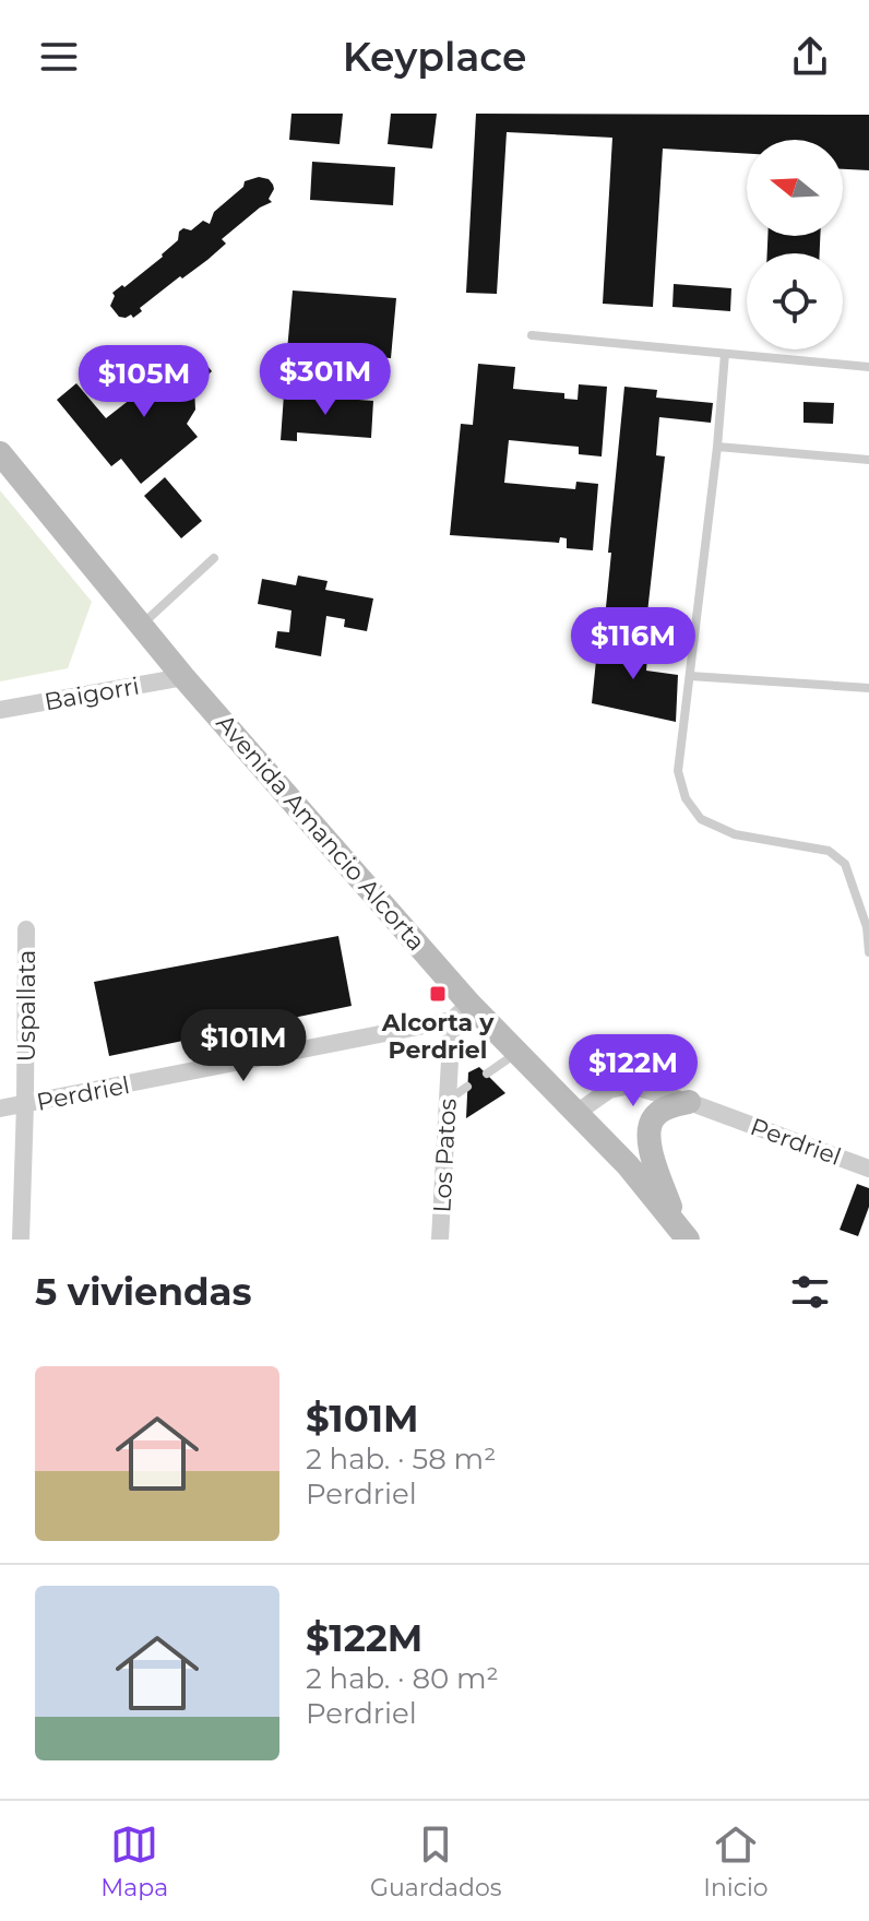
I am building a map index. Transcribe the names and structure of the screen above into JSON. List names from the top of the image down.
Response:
{
  "streets": {
    "main road": ["Avenida Amancio Alcorta"],
    "street": [
      "Baigorri",
      "Uspallata",
      "Perdriel",
      "Los Patos"
    ]
  },
  "crossings": [
    ["Baigorri", "Avenida Amancio Alcorta"],
    ["Avenida Amancio Alcorta", "Perdriel"],
    ["Avenida Amancio Alcorta", "Los Patos"],
    ["Uspallata", "Perdriel"],
    ["Perdriel", "Los Patos"]
  ],
  "places": {
    "transit": ["Alcorta y Perdriel"]
  },
  "north": "left",
  "page": {
    "header": "Keyplace",
    "price": [
      "$301M",
      "$105M",
      "$116M",
      "$101M",
      "$122M"
    ],
    "heading": "5 viviendas",
    "list": [
      {
        "name": "$101M",
        "note": "2 hab. · 58 m² · Perdriel"
      },
      {
        "name": "$122M",
        "note": "2 hab. · 80 m² · Perdriel"
      }
    ],
    "tabs": ["Mapa", "Guardados", "Inicio"]
  }
}
